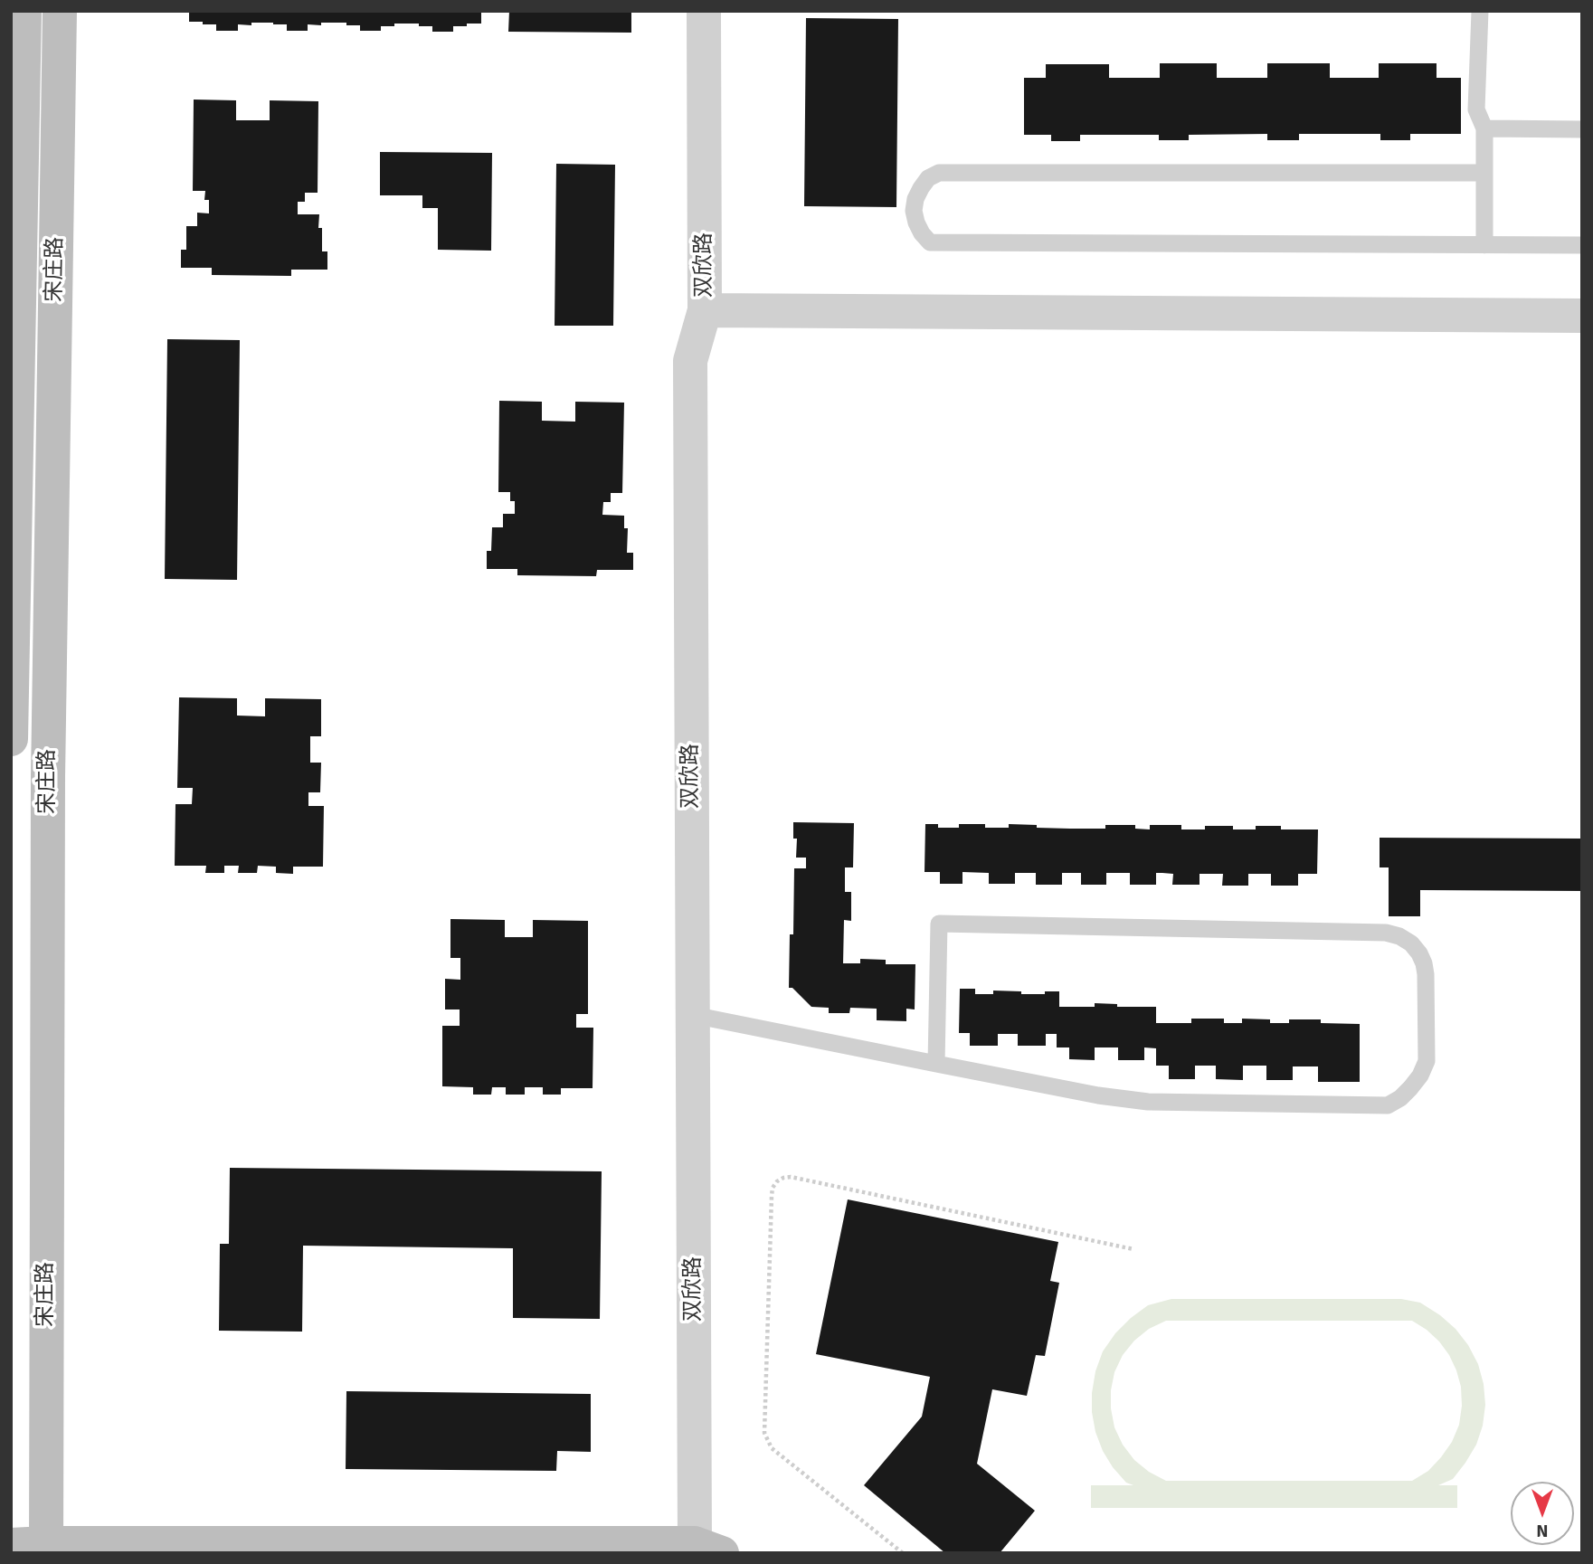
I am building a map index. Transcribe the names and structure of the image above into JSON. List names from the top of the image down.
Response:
{
  "streets": {
    "main road": ["宋庄路"],
    "street": ["双欣路"]
  },
  "north": "bottom"
}
